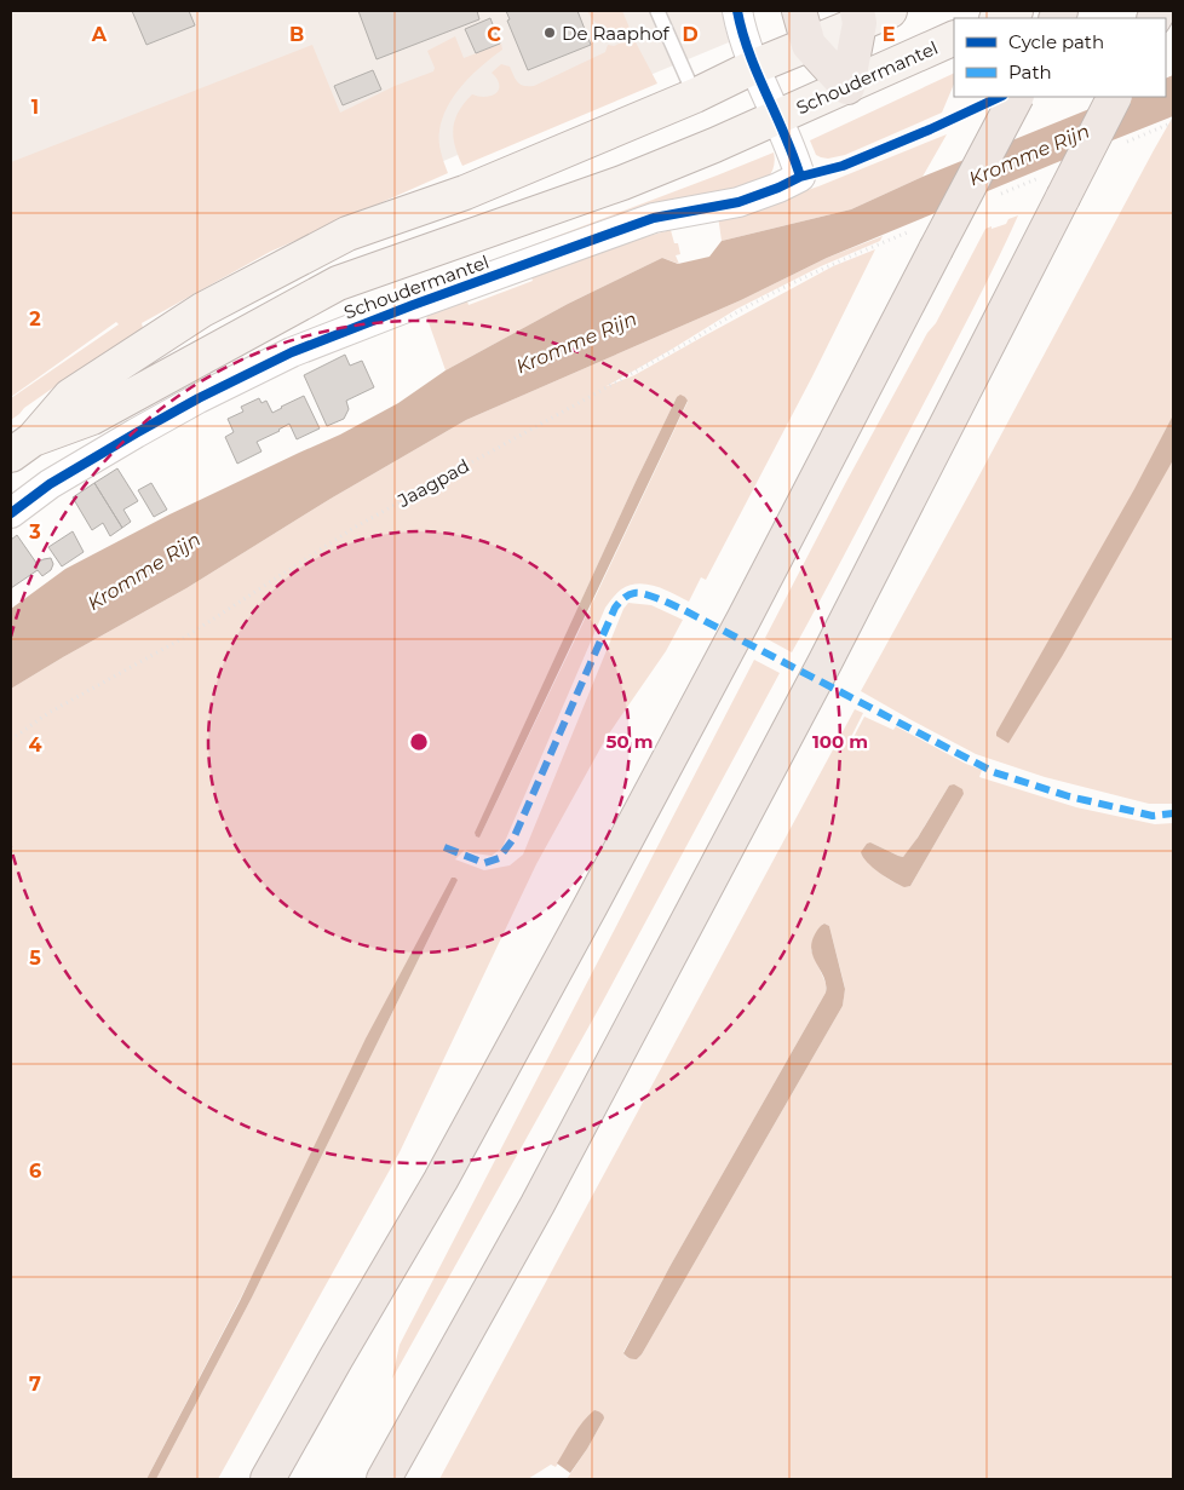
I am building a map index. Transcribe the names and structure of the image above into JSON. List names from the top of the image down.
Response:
{
  "streets": {
    "main road": ["Schoudermantel"],
    "path": ["Jaagpad"]
  },
  "water": ["Kromme Rijn"],
  "places": ["De Raaphof"],
  "legend": ["Cycle path", "Path"],
  "grid": {
    "columns": [
      "A",
      "B",
      "C",
      "D",
      "E"
    ],
    "rows": [
      "1",
      "2",
      "3",
      "4",
      "5",
      "6",
      "7"
    ]
  },
  "rings": ["50 m", "100 m"]
}
